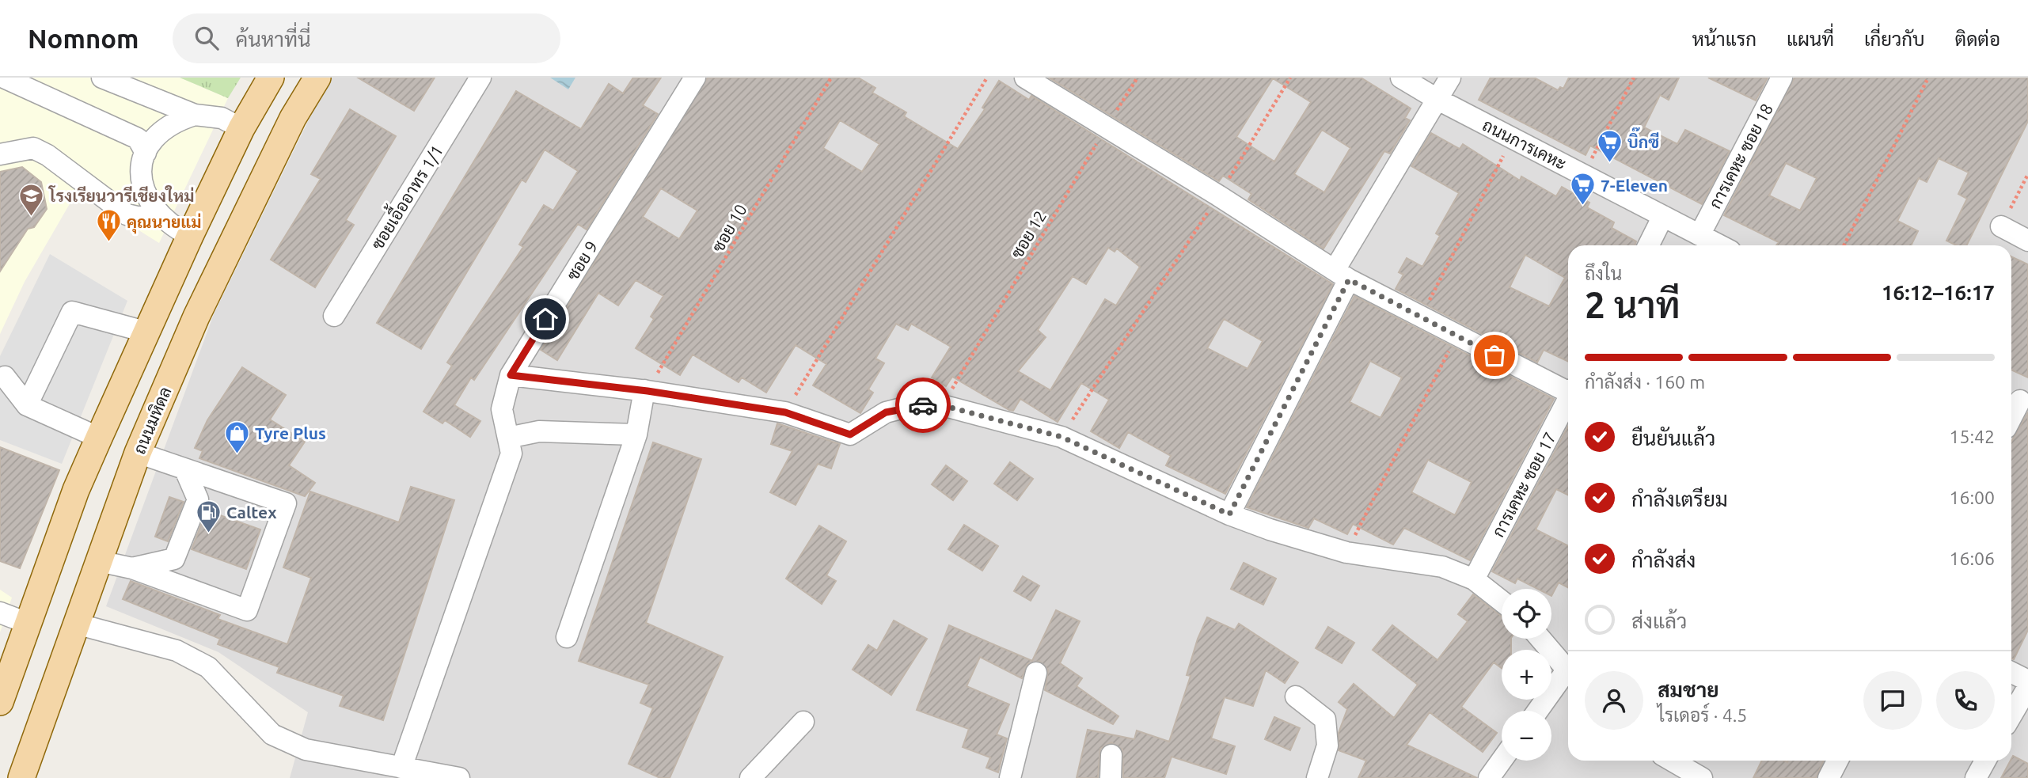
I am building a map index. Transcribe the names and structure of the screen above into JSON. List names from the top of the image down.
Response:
{
  "streets": {
    "main road": ["ถนนมหิดล"],
    "street": [
      "ถนนการเคหะ",
      "การเคหะ ซอย 18",
      "ซอยเอื้ออาทร 1/1",
      "ซอย 9",
      "การเคหะ ซอย 17"
    ],
    "path": ["ซอย 10", "ซอย 12"]
  },
  "crossings": [
    ["ถนนการเคหะ", "การเคหะ ซอย 18"]
  ],
  "places": {
    "supermarket": ["บิ๊กซี", "7-Eleven"],
    "school or university": ["โรงเรียนวารีเชียงใหม่"],
    "restaurant": ["คุณนายแม่"],
    "shop": ["Tyre Plus"],
    "fuel station": ["Caltex"]
  },
  "page": {
    "header": "Nomnom",
    "search": "ค้นหาที่นี่",
    "nav": [
      "หน้าแรก",
      "แผนที่",
      "เกี่ยวกับ",
      "ติดต่อ"
    ],
    "heading": ["2 นาที", "ถึงใน", "16:12–16:17"],
    "panel": ["สมชาย", "ไรเดอร์ · 4.5"],
    "bar": "กำลังส่ง · 160 m",
    "list": [
      ["ยืนยันแล้ว", "15:42"],
      ["กำลังเตรียม", "16:00"],
      ["กำลังส่ง", "16:06"],
      "ส่งแล้ว"
    ],
    "map_buttons": ["+", "−"]
  }
}
